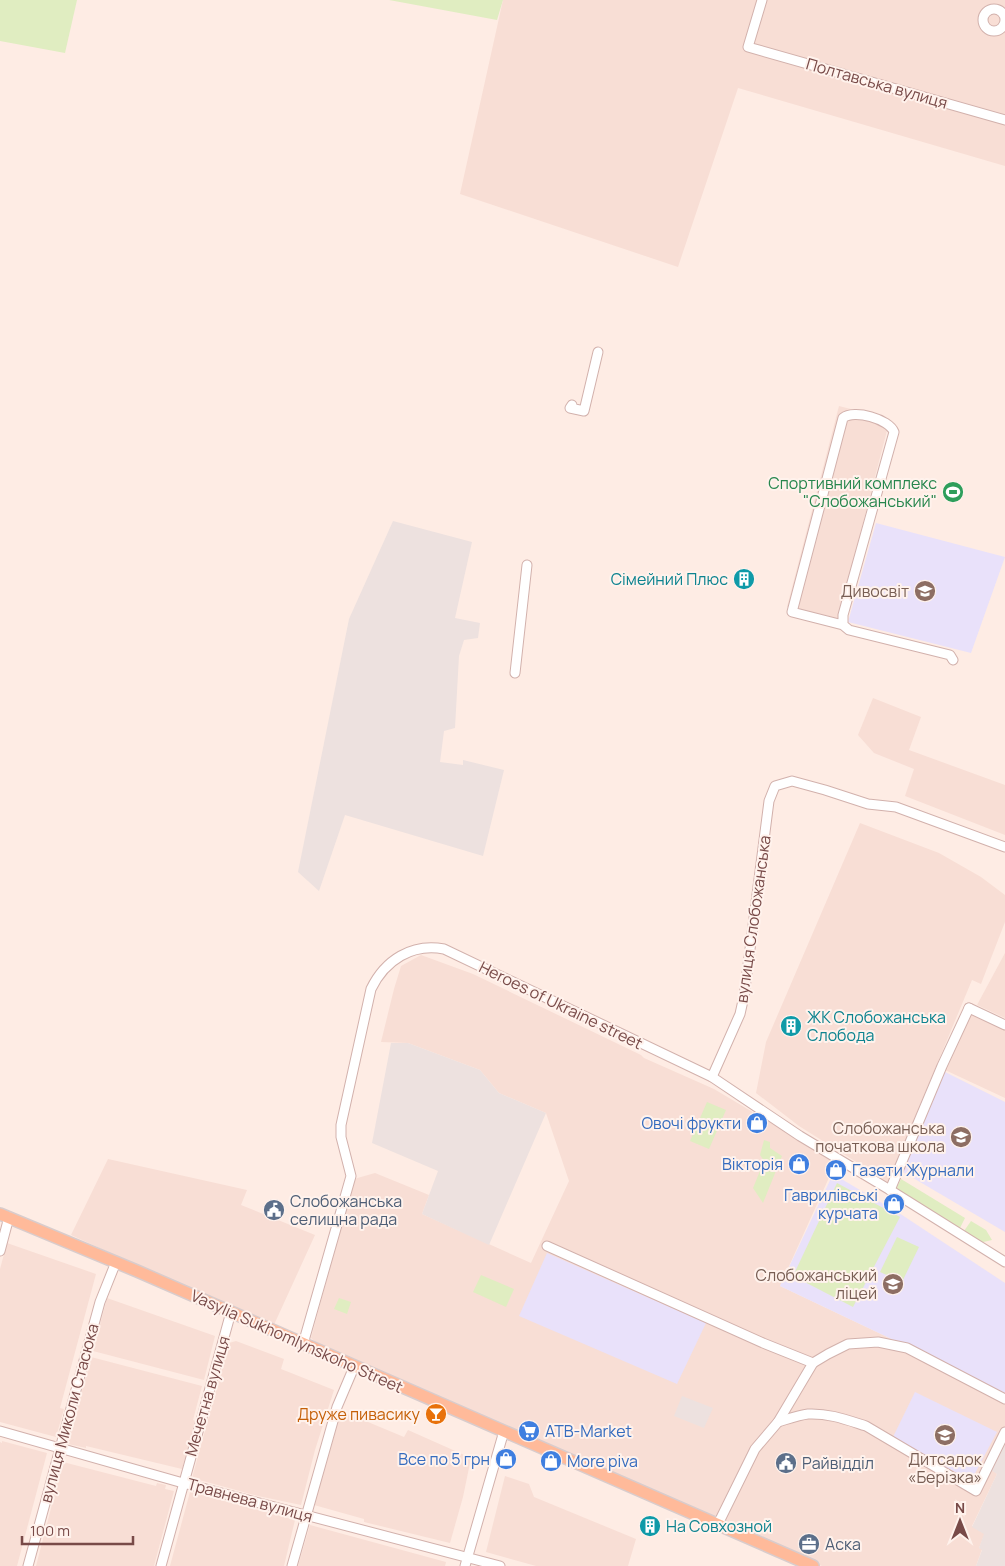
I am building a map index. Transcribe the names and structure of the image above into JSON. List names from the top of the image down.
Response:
{
  "streets": {
    "main road": ["Vasylia Sukhomlynskoho Street"],
    "street": [
      "Полтавська вулиця",
      "вулиця Слобожанська",
      "Heroes of Ukraine street",
      "Мечетна вулиця",
      "вулиця Миколи Стасюка",
      "Травнева вулиця"
    ]
  },
  "crossings": [
    ["вулиця Слобожанська", "Heroes of Ukraine street"],
    ["Heroes of Ukraine street", "Vasylia Sukhomlynskoho Street"],
    ["Vasylia Sukhomlynskoho Street", "Мечетна вулиця"],
    ["Vasylia Sukhomlynskoho Street", "вулиця Миколи Стасюка"],
    ["Мечетна вулиця", "Травнева вулиця"],
    ["вулиця Миколи Стасюка", "Травнева вулиця"]
  ],
  "places": {
    "sports": ["Спортивний комплекс \"Слобожанський\""],
    "building": ["Сімейний Плюс", "ЖК Слобожанська Слобода", "На Совхозной"],
    "school or university": [
      "Дивосвіт",
      "Cлобожанська початкова школа",
      "Слобожанський ліцей",
      "Дитсадок «Берізка»"
    ],
    "shop": [
      "Овочі фрукти",
      "Вікторія",
      "Газети Журнали",
      "Гаврилівські курчата",
      "Все по 5 грн",
      "More piva"
    ],
    "public building": ["Слобожанська селищна рада", "Райвідділ"],
    "bar": ["Друже пивасику"],
    "supermarket": ["ATB-Market"],
    "office": ["Аска"]
  },
  "scale_bar": "100 m",
  "north": "top"
}
